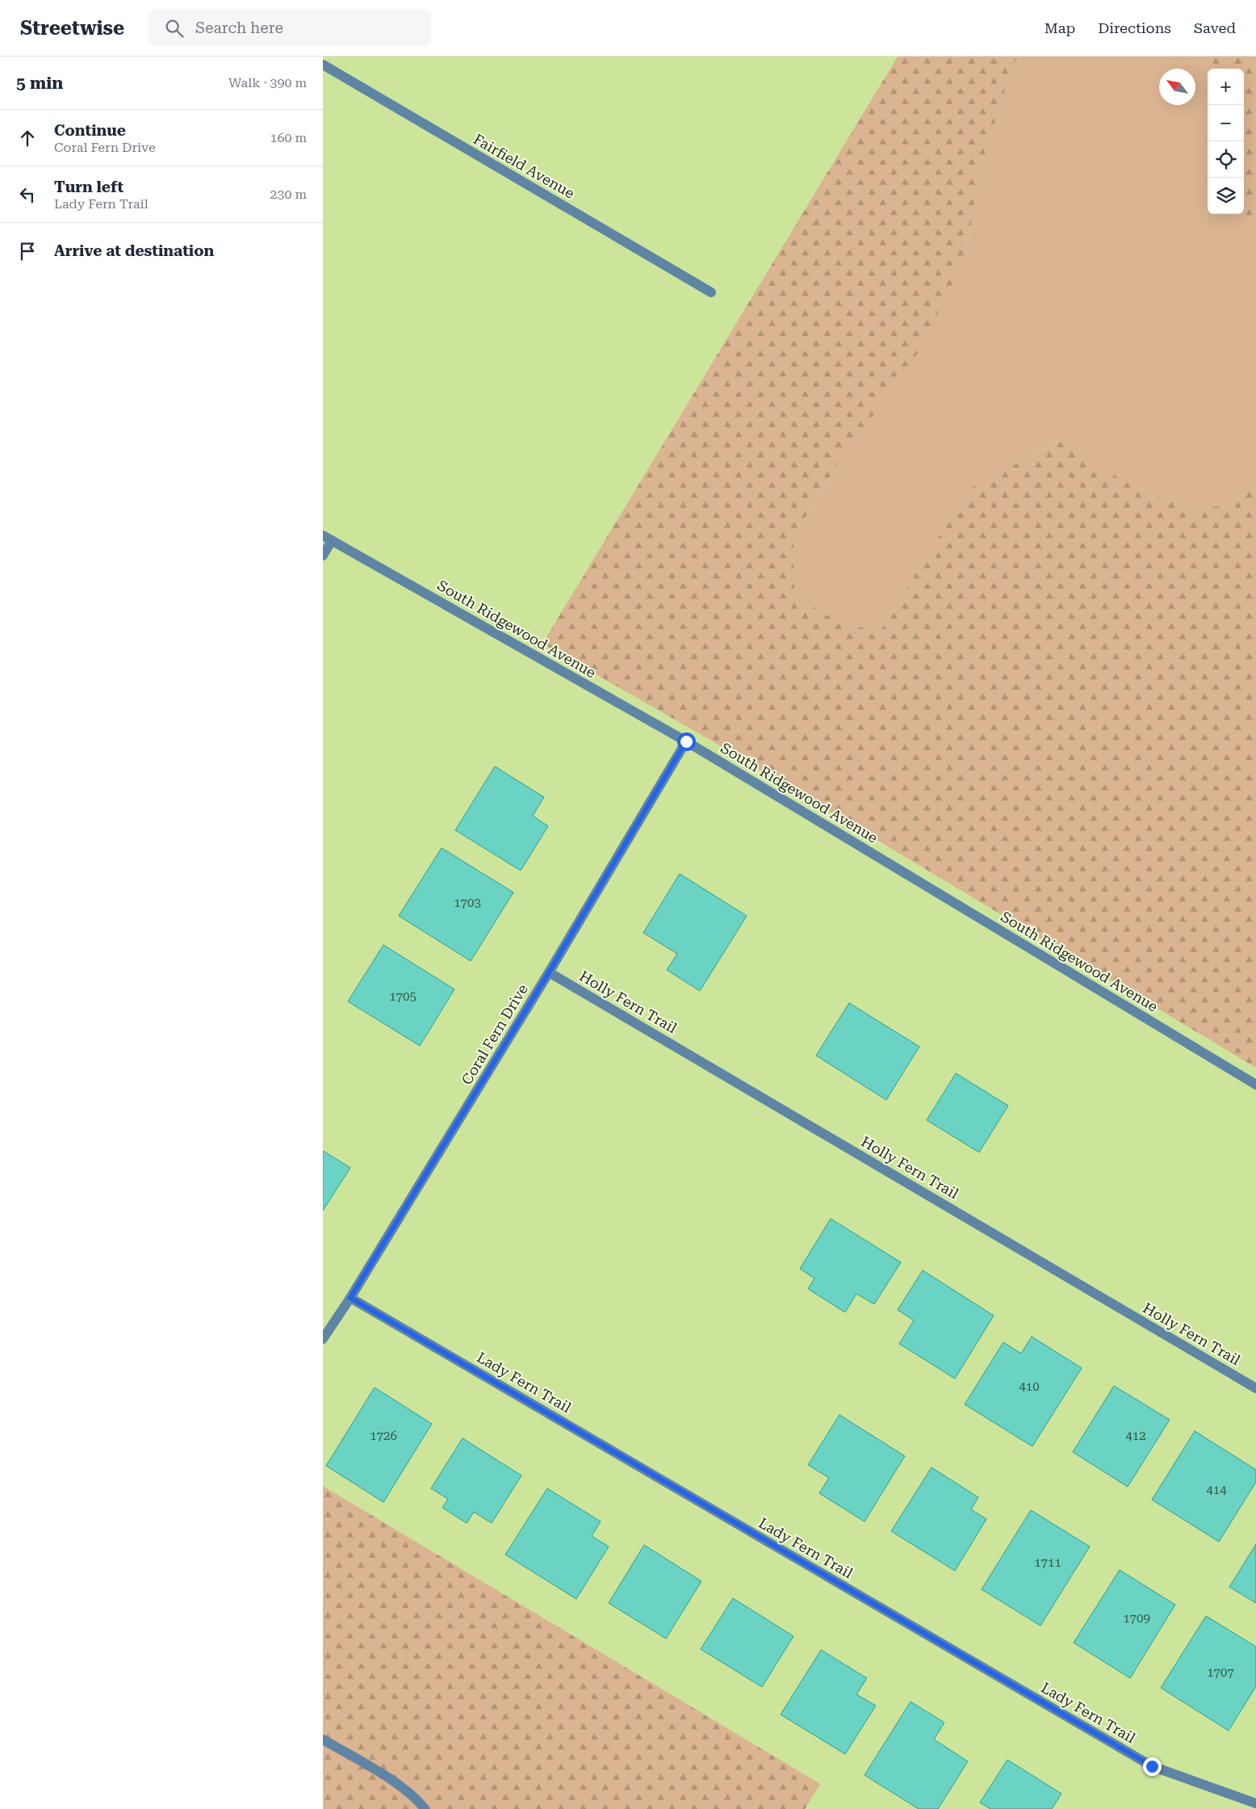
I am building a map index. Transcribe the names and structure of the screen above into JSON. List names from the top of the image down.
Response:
{
  "streets": {
    "street": [
      "Fairfield Avenue",
      "South Ridgewood Avenue",
      "Holly Fern Trail",
      "Coral Fern Drive",
      "Lady Fern Trail"
    ]
  },
  "crossings": [
    ["South Ridgewood Avenue", "Coral Fern Drive"],
    ["Holly Fern Trail", "Coral Fern Drive"],
    ["Coral Fern Drive", "Lady Fern Trail"]
  ],
  "house_numbers": [
    "1703",
    "1705",
    "410",
    "1726",
    "412",
    "414",
    "1711",
    "1709",
    "1707"
  ],
  "north": "top left",
  "page": {
    "header": "Streetwise",
    "search": "Search here",
    "nav": ["Map", "Directions", "Saved"],
    "heading": ["5 min", "Walk · 390 m"],
    "map_buttons": ["+", "−"],
    "list": [
      ["Continue", "Coral Fern Drive", "160 m"],
      ["Turn left", "Lady Fern Trail", "230 m"],
      "Arrive at destination"
    ]
  }
}
